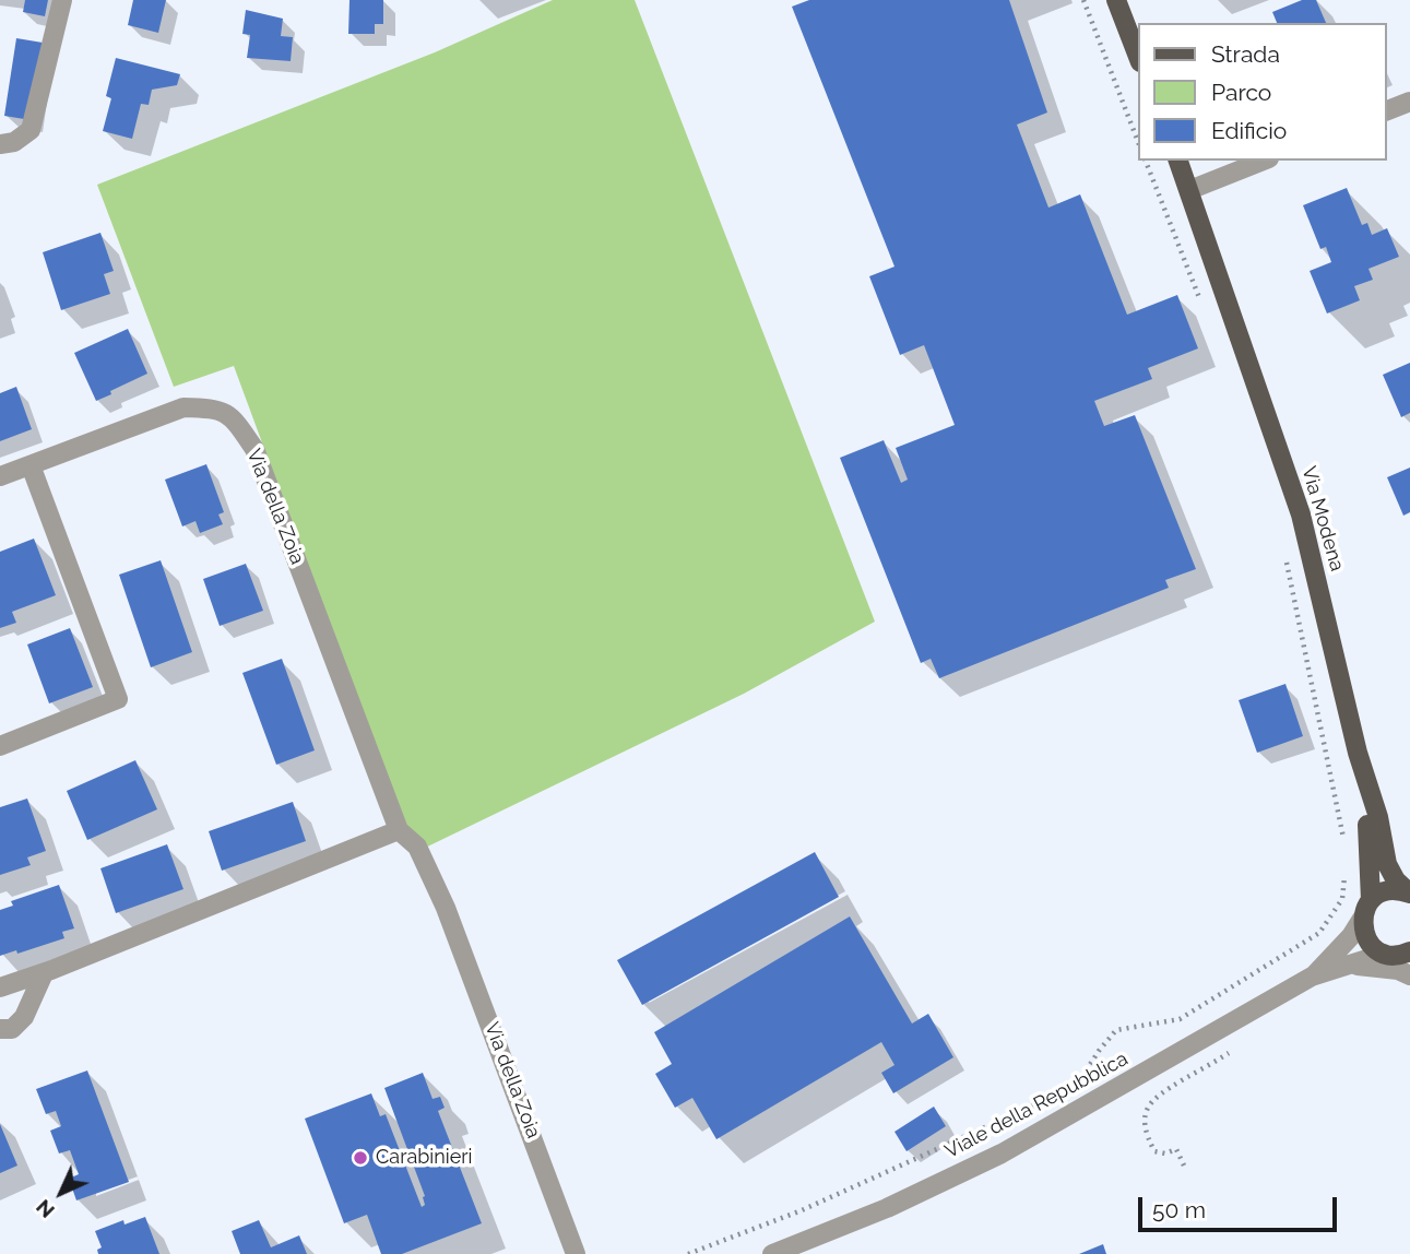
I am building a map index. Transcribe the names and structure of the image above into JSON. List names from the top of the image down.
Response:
{
  "streets": {
    "main road": ["Via Modena"],
    "street": ["Via della Zoia", "Viale della Repubblica"]
  },
  "places": ["Carabinieri"],
  "legend": ["Strada", "Parco", "Edificio"],
  "scale_bar": "50 m",
  "north": "bottom left"
}
